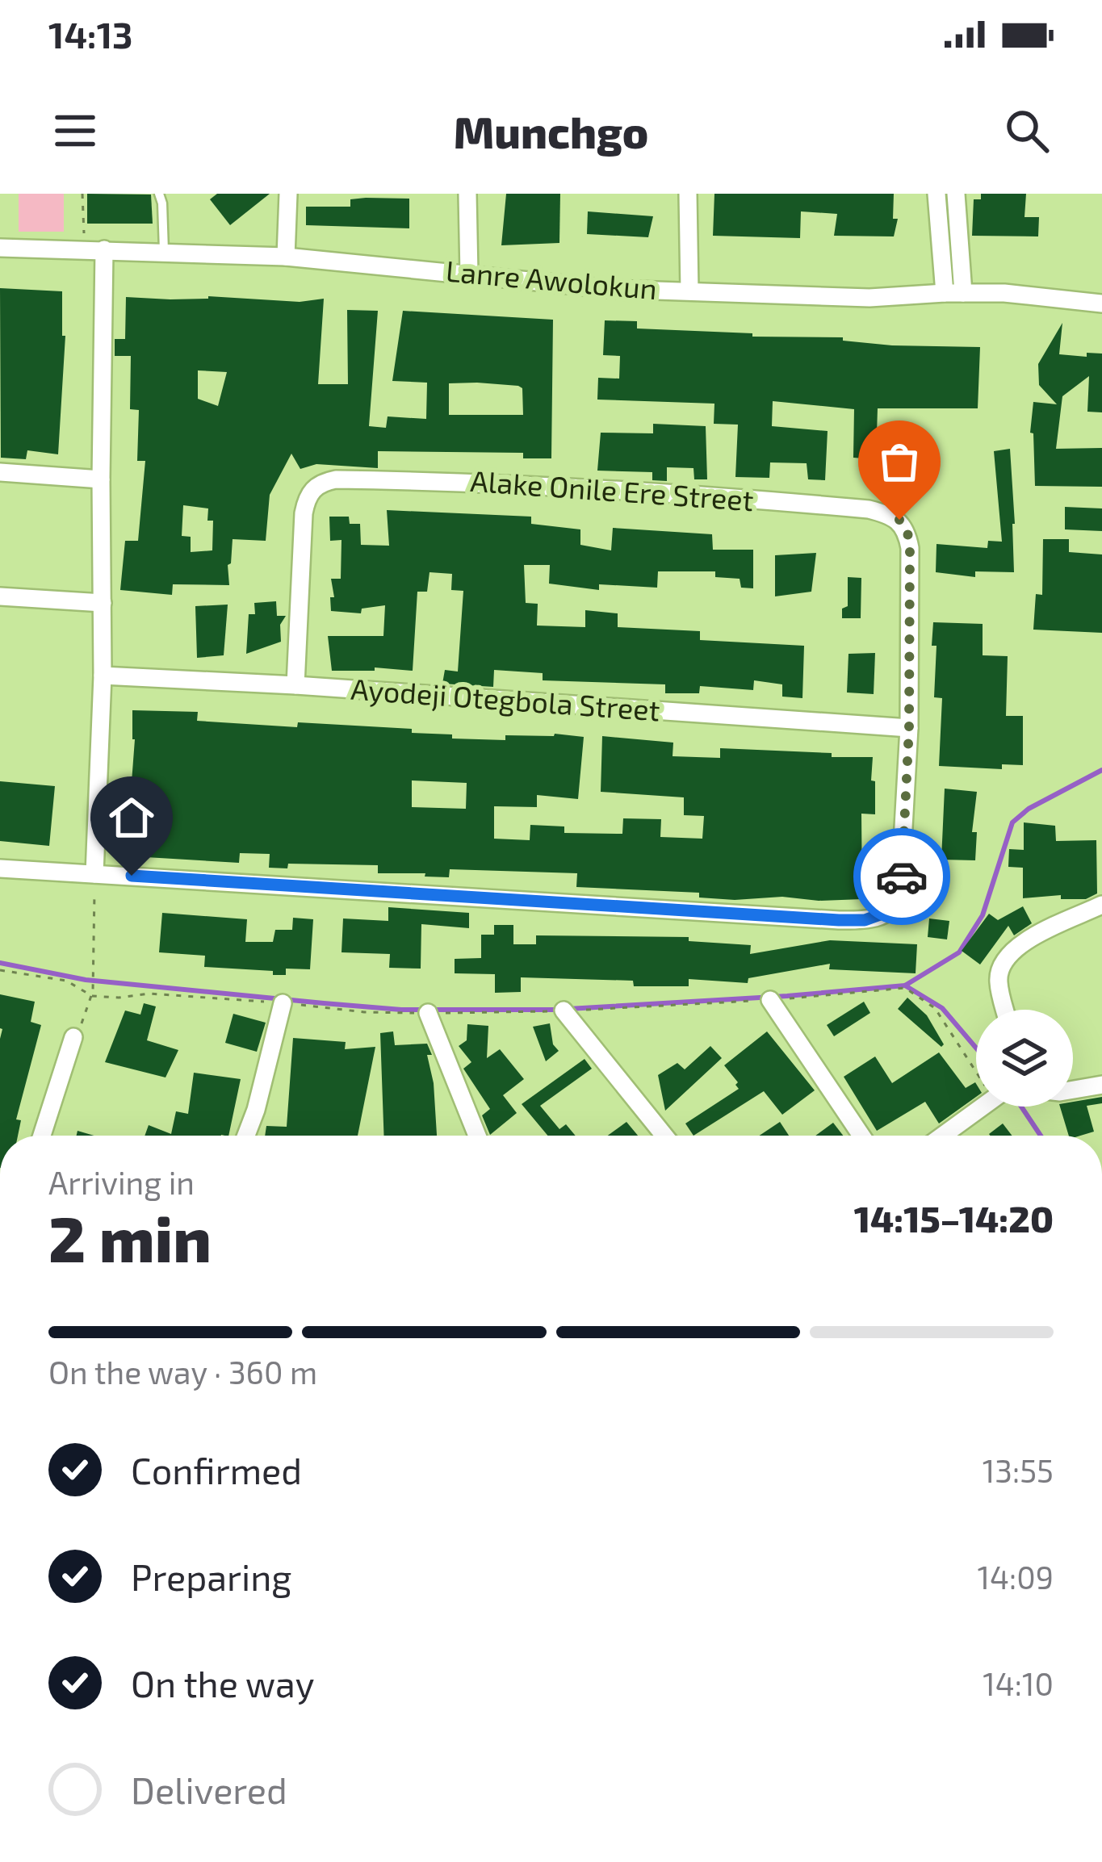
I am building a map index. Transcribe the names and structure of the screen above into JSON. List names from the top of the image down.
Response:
{
  "streets": {
    "street": ["Lanre Awolokun", "Alake Onile Ere Street", "Ayodeji Otegbola Street"]
  },
  "crossings": [
    ["Alake Onile Ere Street", "Ayodeji Otegbola Street"]
  ],
  "page": {
    "status": "14:13",
    "header": "Munchgo",
    "heading": ["2 min", "Arriving in", "14:15–14:20"],
    "bar": "On the way · 360 m",
    "list": [
      ["Confirmed", "13:55"],
      ["Preparing", "14:09"],
      ["On the way", "14:10"],
      "Delivered"
    ]
  }
}
